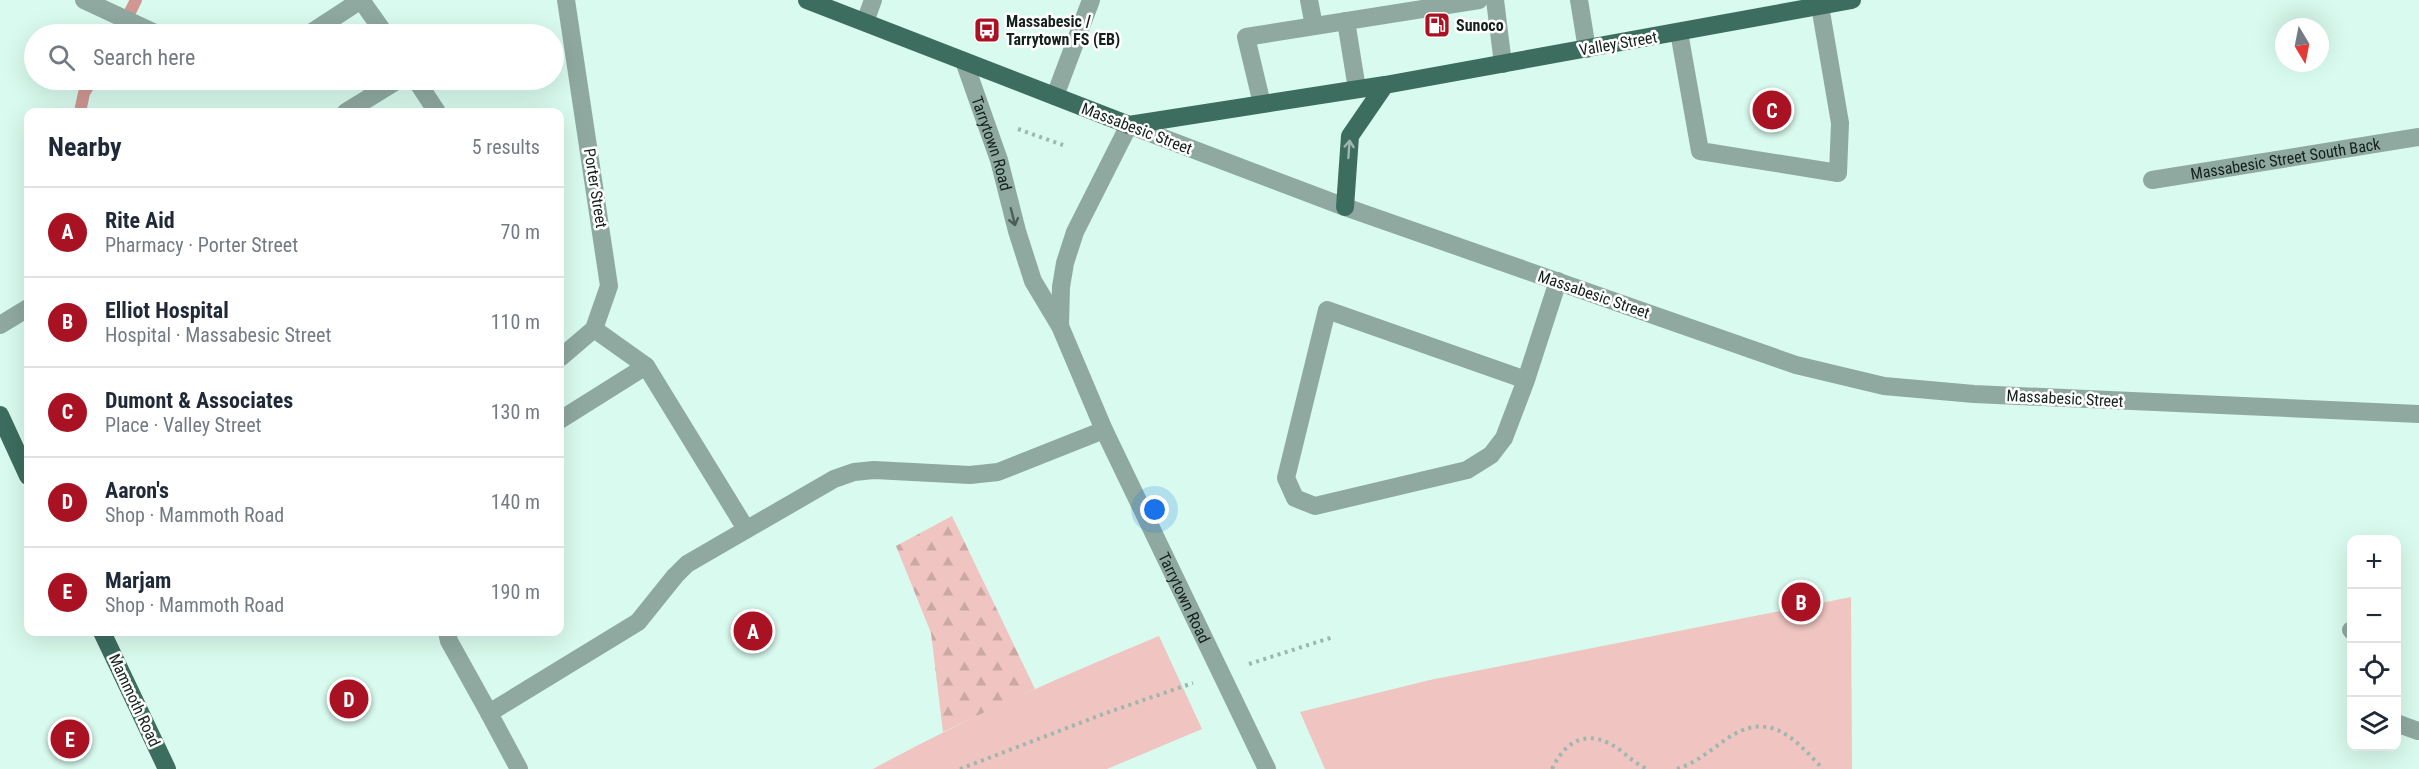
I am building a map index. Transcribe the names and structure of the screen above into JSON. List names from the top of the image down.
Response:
{
  "streets": {
    "main road": ["Valley Street", "Massabesic Street", "Mammoth Road"],
    "street": ["Tarrytown Road", "Massabesic Street South Back", "Porter Street"]
  },
  "crossings": [
    ["Valley Street", "Massabesic Street"],
    ["Valley Street", "Tarrytown Road"],
    ["Massabesic Street", "Tarrytown Road"]
  ],
  "places": {
    "fuel station": ["Sunoco"],
    "bus stop": ["Massabesic / Tarrytown FS (EB)"]
  },
  "north": "bottom",
  "page": {
    "search": "Search here",
    "pins": [
      "C",
      "B",
      "A",
      "D",
      "E"
    ],
    "heading": ["Nearby", "5 results"],
    "list": [
      {
        "mark": "A",
        "name": "Rite Aid",
        "note": "Pharmacy · Porter Street",
        "value": "70 m"
      },
      {
        "mark": "B",
        "name": "Elliot Hospital",
        "note": "Hospital · Massabesic Street",
        "value": "110 m"
      },
      {
        "mark": "C",
        "name": "Dumont & Associates",
        "note": "Place · Valley Street",
        "value": "130 m"
      },
      {
        "mark": "D",
        "name": "Aaron's",
        "note": "Shop · Mammoth Road",
        "value": "140 m"
      },
      {
        "mark": "E",
        "name": "Marjam",
        "note": "Shop · Mammoth Road",
        "value": "190 m"
      }
    ],
    "map_buttons": ["+", "−"]
  }
}
